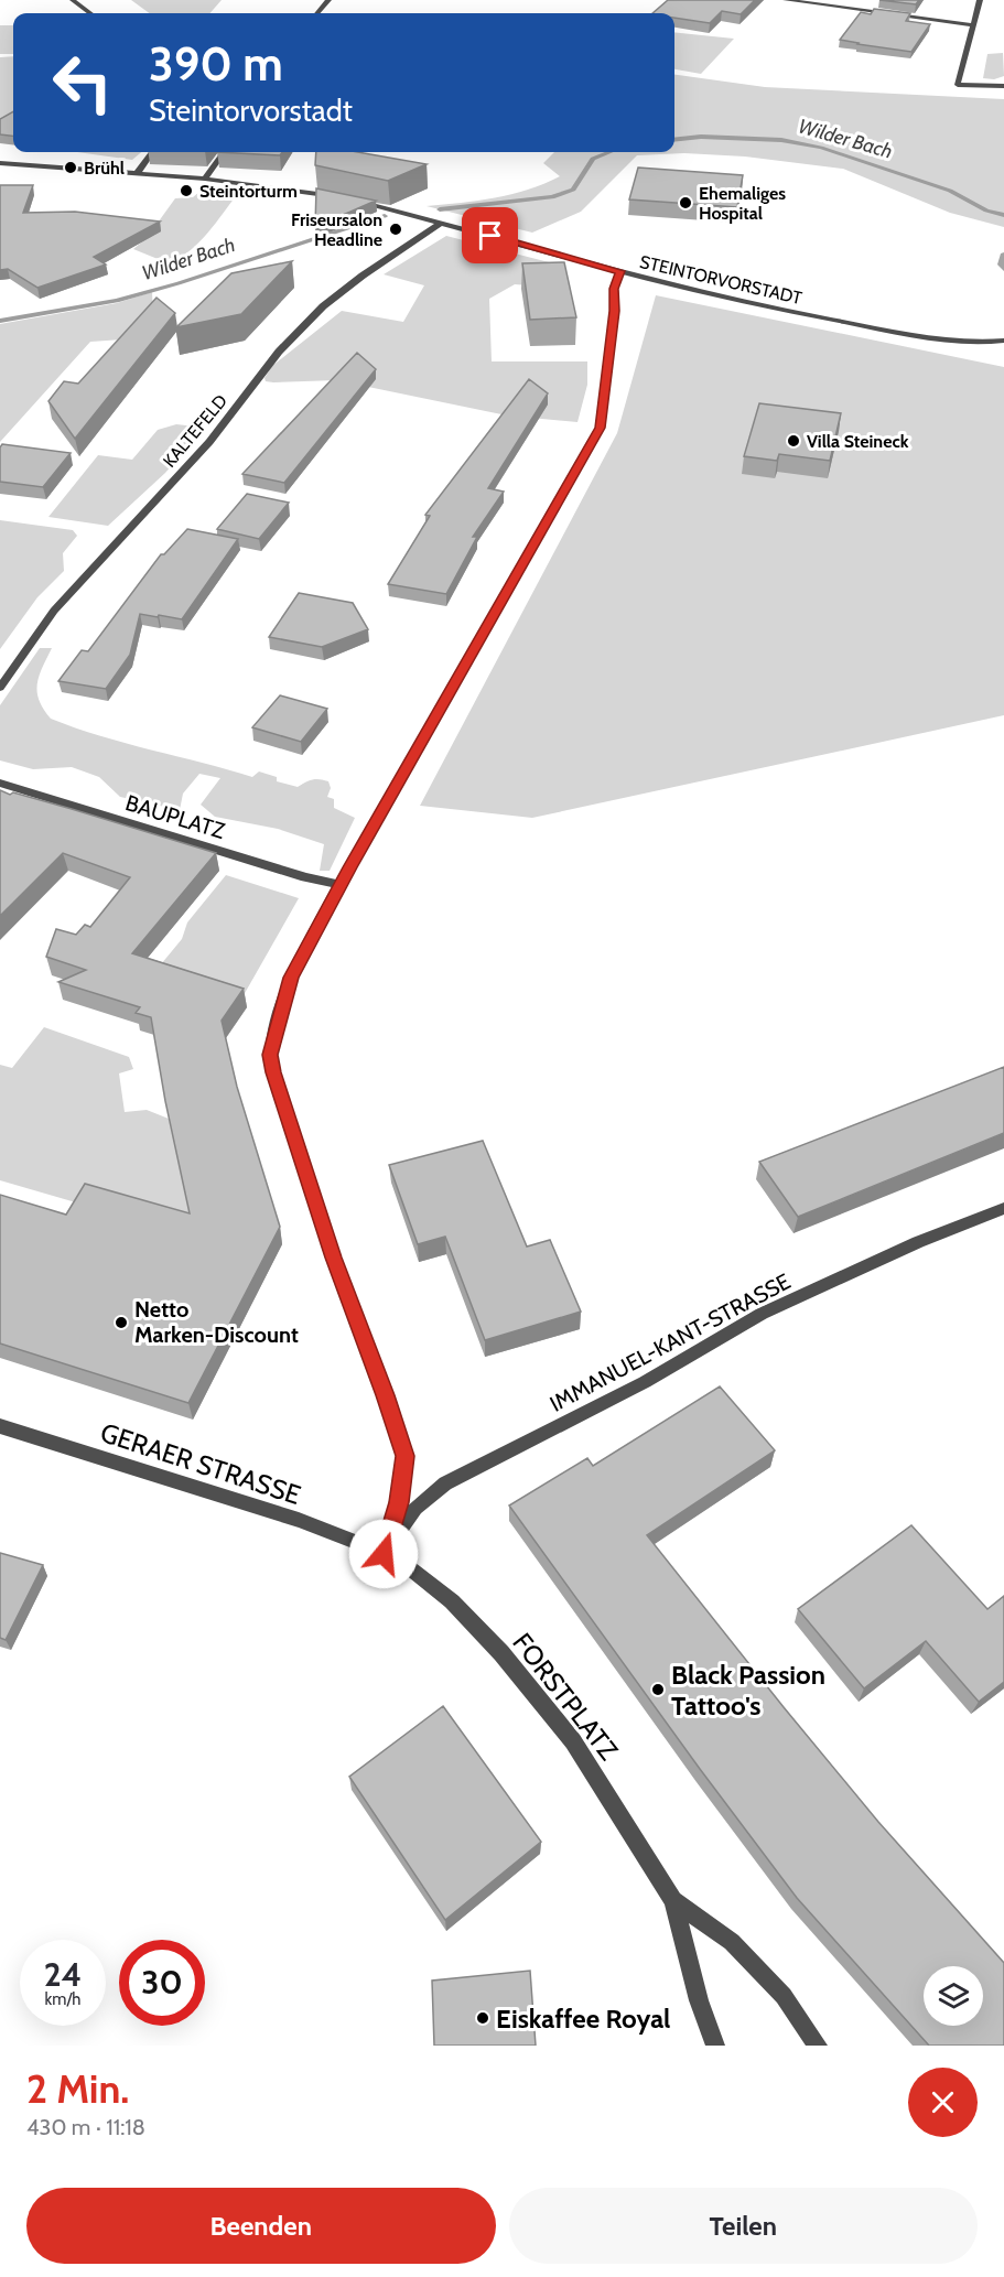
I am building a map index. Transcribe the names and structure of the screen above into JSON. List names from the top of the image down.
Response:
{
  "streets": {
    "street": [
      "STEINTORVORSTADT",
      "KALTEFELD",
      "BAUPLATZ",
      "IMMANUEL-KANT-STRASSE",
      "GERAER STRASSE",
      "FORSTPLATZ"
    ]
  },
  "crossings": [
    ["STEINTORVORSTADT", "KALTEFELD"],
    ["IMMANUEL-KANT-STRASSE", "GERAER STRASSE"],
    ["IMMANUEL-KANT-STRASSE", "FORSTPLATZ"],
    ["GERAER STRASSE", "FORSTPLATZ"]
  ],
  "water": ["Wilder Bach"],
  "places": [
    "Brühl",
    "Steintorturm",
    "Ehemaliges Hospital",
    "Friseursalon Headline",
    "Villa Steineck",
    "Netto Marken-Discount",
    "Black Passion Tattoo's",
    "Eiskaffee Royal"
  ],
  "page": {
    "turn": ["390 m", "Steintorvorstadt"],
    "speed": "24 km/h",
    "limit": "30",
    "heading": ["2 Min.", "430 m · 11:18"],
    "buttons": ["Beenden", "Teilen"]
  }
}
